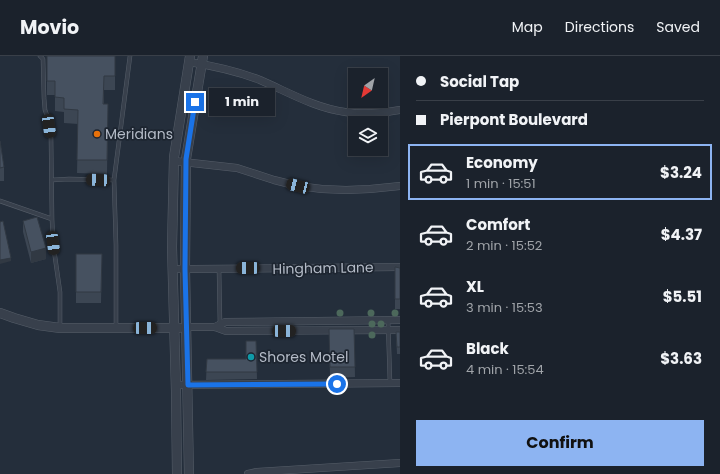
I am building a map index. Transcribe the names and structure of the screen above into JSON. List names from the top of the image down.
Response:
{
  "streets": {
    "street": ["Hingham Lane"]
  },
  "places": ["Meridians", "Shores Motel"],
  "north": "bottom left",
  "page": {
    "header": "Movio",
    "nav": ["Map", "Directions", "Saved"],
    "banner": ["Social Tap", "Pierpont Boulevard"],
    "bubble": "1 min",
    "list": [
      {
        "name": "Economy",
        "note": "1 min · 15:51",
        "value": "$3.24"
      },
      {
        "name": "Comfort",
        "note": "2 min · 15:52",
        "value": "$4.37"
      },
      {
        "name": "XL",
        "note": "3 min · 15:53",
        "value": "$5.51"
      },
      {
        "name": "Black",
        "note": "4 min · 15:54",
        "value": "$3.63"
      }
    ],
    "buttons": "Confirm"
  }
}
